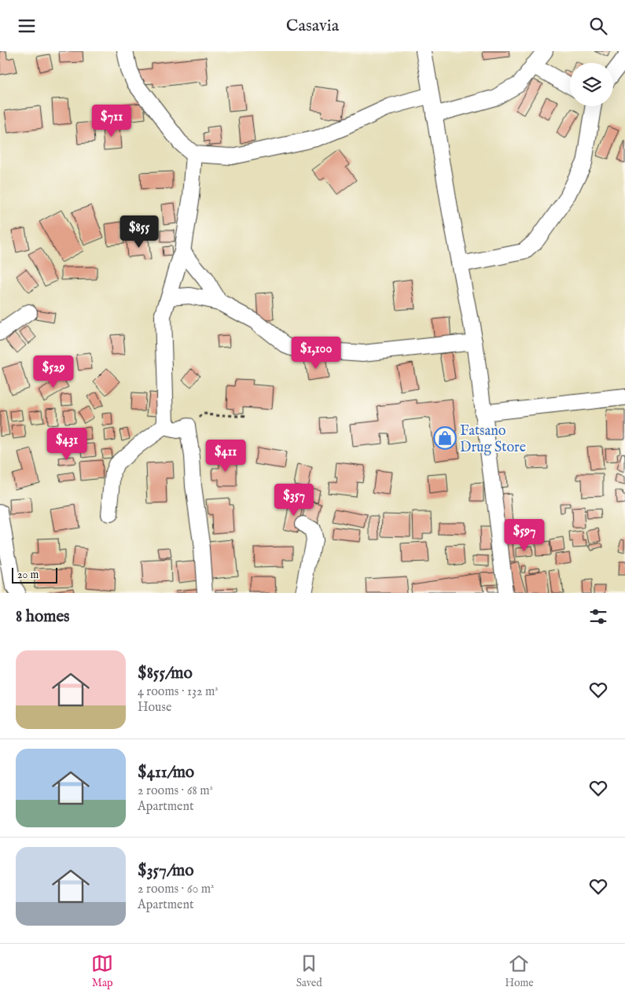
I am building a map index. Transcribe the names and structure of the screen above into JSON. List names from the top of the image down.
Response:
{
  "places": {
    "shop": ["Fatsano Drug Store"]
  },
  "scale_bar": "20 m",
  "page": {
    "header": "Casavia",
    "price": [
      "$711",
      "$855",
      "$1,100",
      "$529",
      "$431",
      "$411",
      "$357",
      "$597"
    ],
    "scale": "20 m",
    "heading": "8 homes",
    "list": [
      {
        "name": "$855/mo",
        "note": "4 rooms · 132 m² · House"
      },
      {
        "name": "$411/mo",
        "note": "2 rooms · 68 m² · Apartment"
      },
      {
        "name": "$357/mo",
        "note": "2 rooms · 60 m² · Apartment"
      }
    ],
    "tabs": ["Map", "Saved", "Home"]
  }
}
